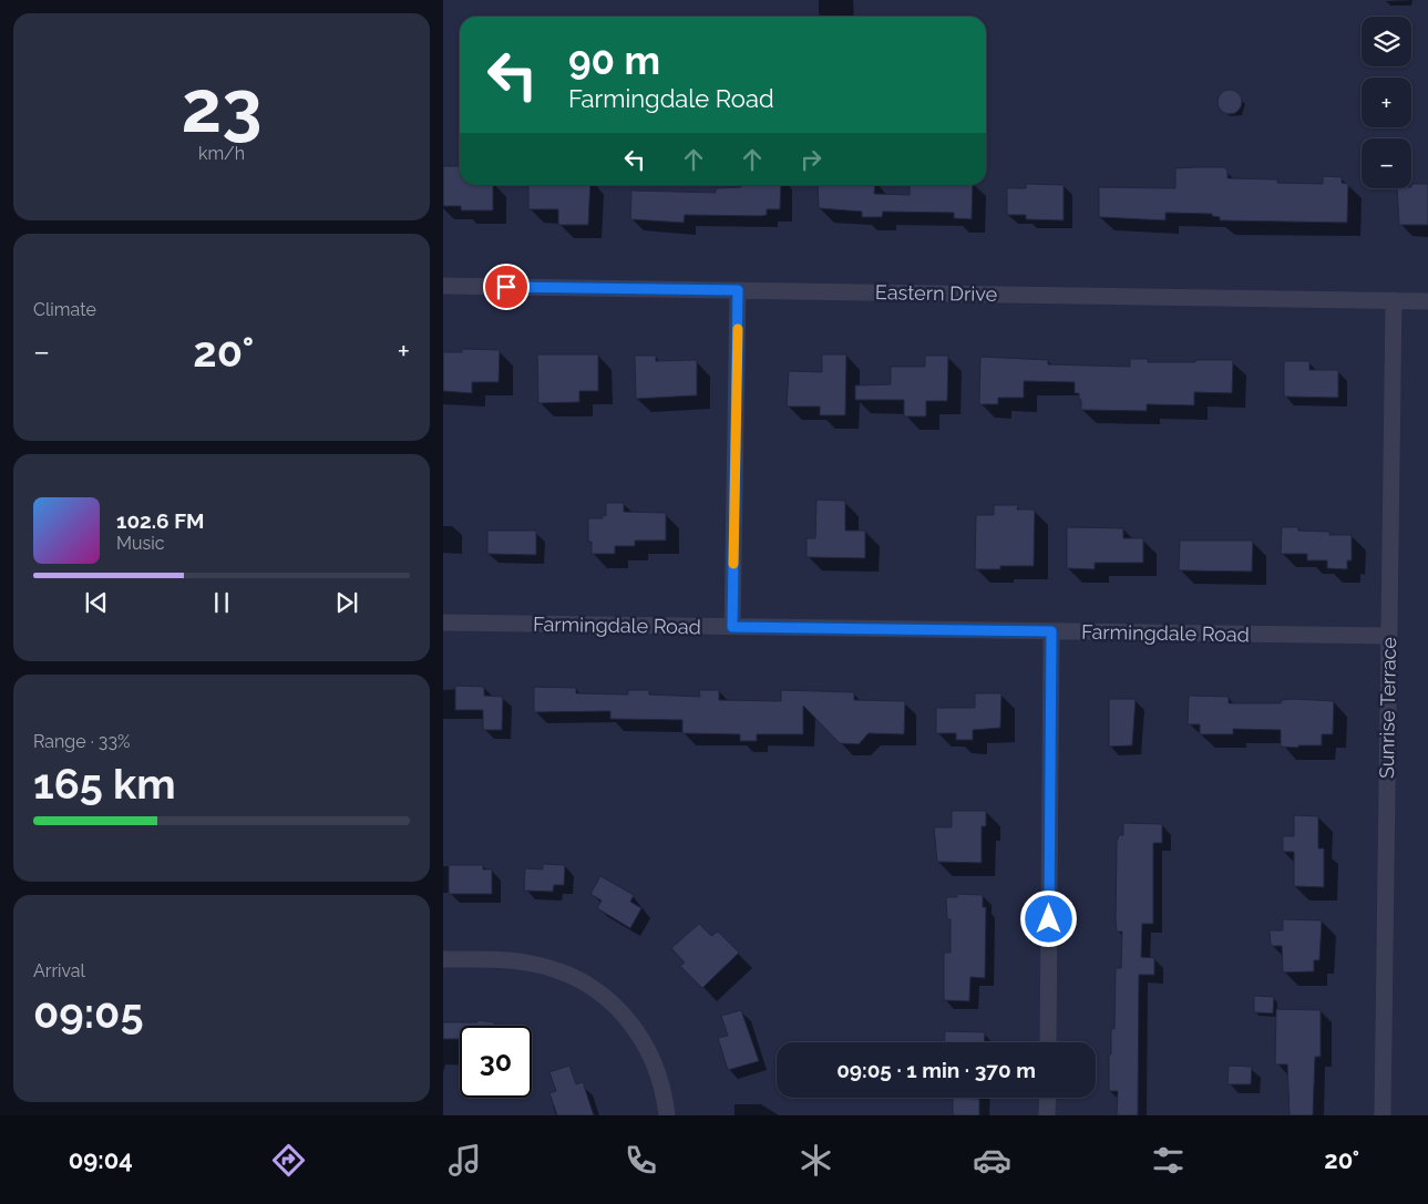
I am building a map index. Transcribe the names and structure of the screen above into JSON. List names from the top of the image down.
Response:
{
  "streets": {
    "street": ["Eastern Drive", "Farmingdale Road", "Sunrise Terrace"]
  },
  "crossings": [
    ["Eastern Drive", "Sunrise Terrace"],
    ["Farmingdale Road", "Sunrise Terrace"]
  ],
  "page": {
    "tile": [
      ["23", "km/h"],
      "Climate",
      ["Range · 33%", "165 km"],
      ["Arrival", "09:05"]
    ],
    "map_buttons": ["+", "−"],
    "turn": ["90 m", "Farmingdale Road"],
    "heat": ["−", "20°", "+"],
    "song": ["102.6 FM", "Music"],
    "limit": "30",
    "trip": "09:05 · 1 min · 370 m",
    "tabs": ["09:04", "20°"]
  }
}
